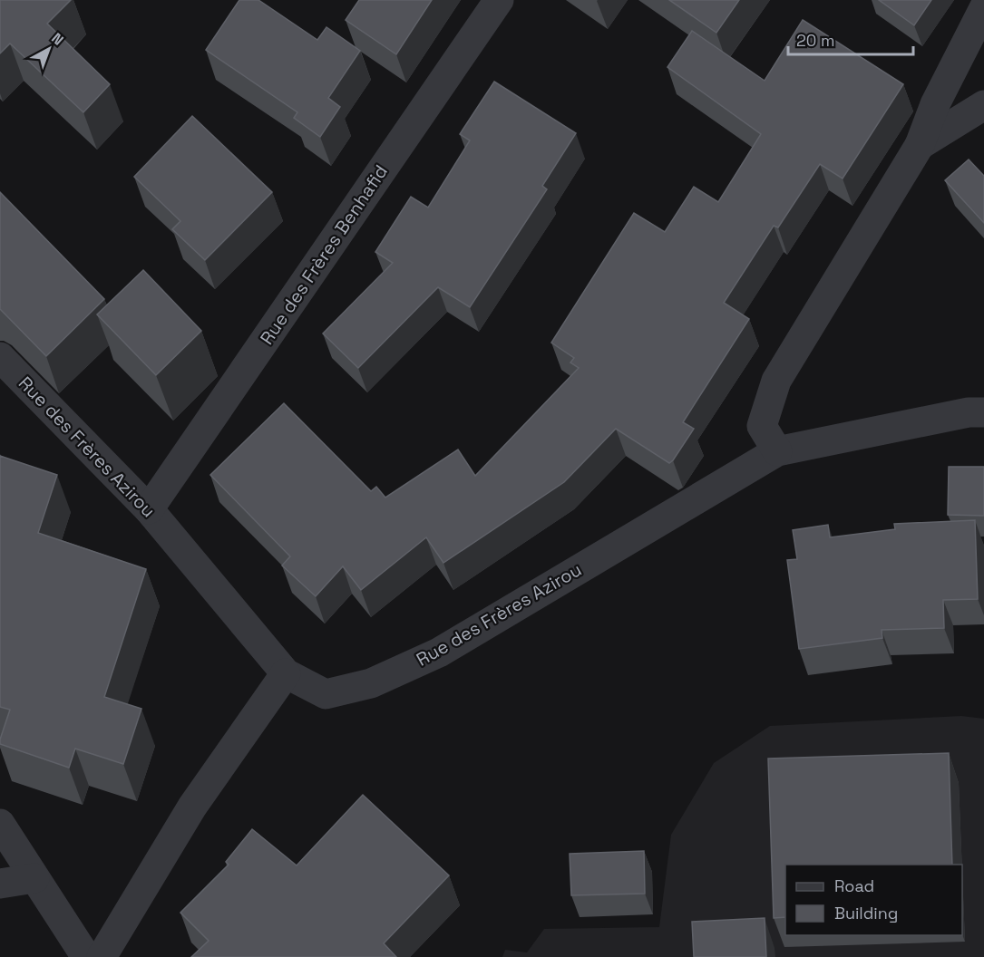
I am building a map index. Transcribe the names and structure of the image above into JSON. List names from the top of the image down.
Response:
{
  "streets": {
    "street": ["Rue des Frères Benhafid", "Rue des Frères Azirou"]
  },
  "crossings": [
    ["Rue des Frères Benhafid", "Rue des Frères Azirou"]
  ],
  "legend": ["Road", "Building"],
  "scale_bar": "20 m",
  "north": "top right"
}
